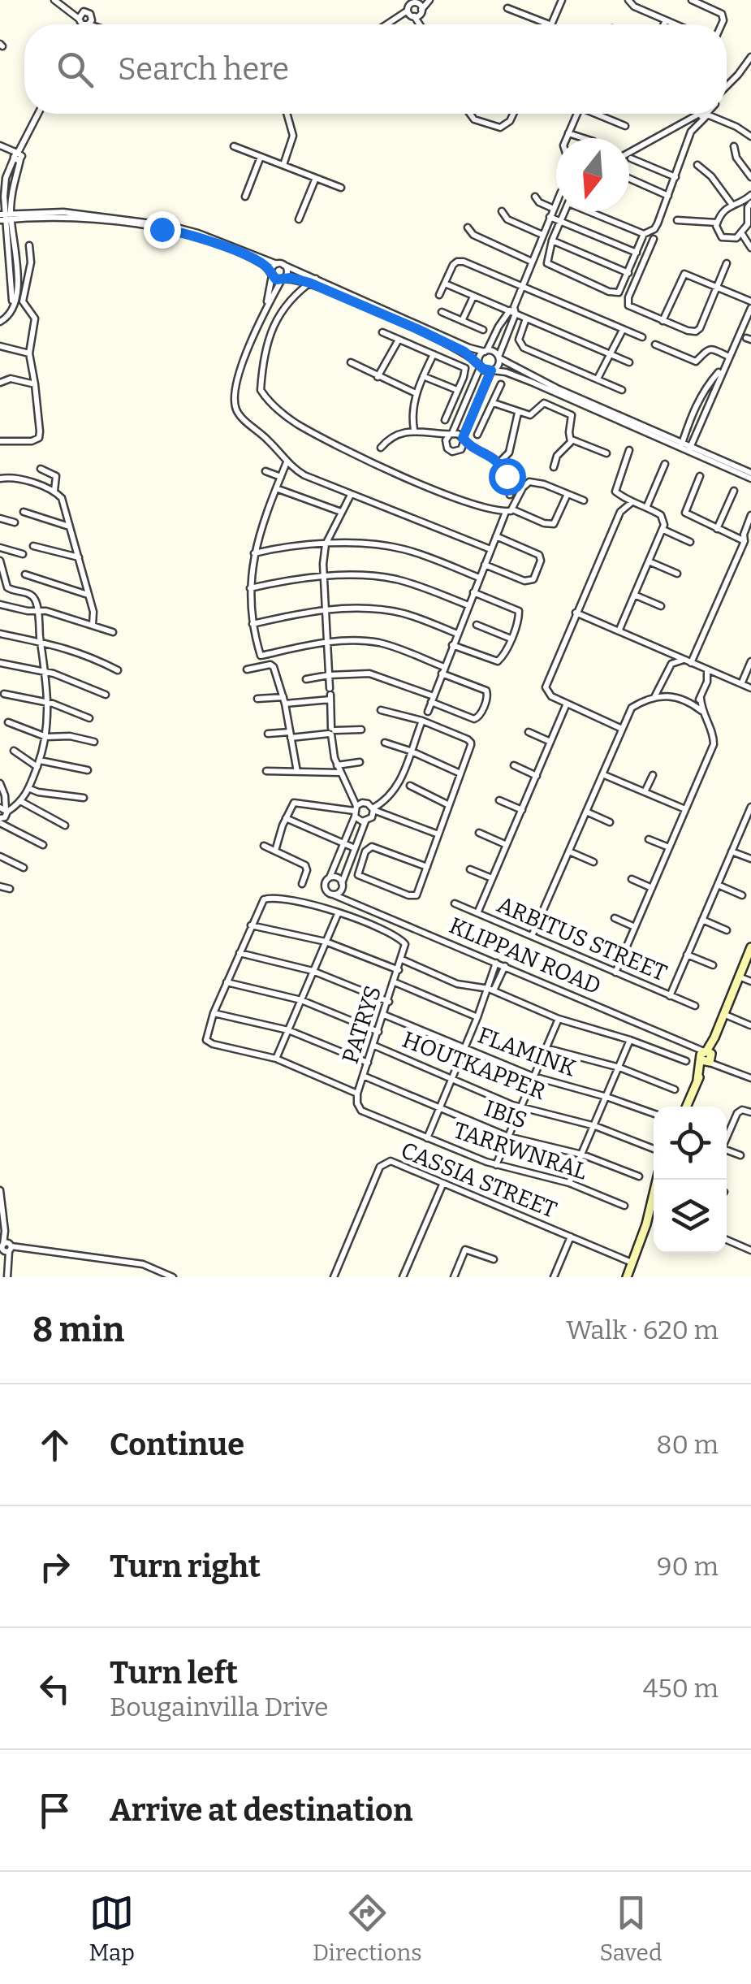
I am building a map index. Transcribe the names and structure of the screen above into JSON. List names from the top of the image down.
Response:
{
  "streets": {
    "street": [
      "ARBITUS STREET",
      "KLIPPAN ROAD",
      "PATRYS",
      "FLAMINK",
      "HOUTKAPPER",
      "IBIS",
      "TARRWNRAL",
      "CASSIA STREET"
    ]
  },
  "crossings": [
    ["PATRYS", "FLAMINK"],
    ["PATRYS", "HOUTKAPPER"],
    ["PATRYS", "IBIS"],
    ["PATRYS", "TARRWNRAL"]
  ],
  "north": "bottom",
  "page": {
    "search": "Search here",
    "heading": ["8 min", "Walk · 620 m"],
    "list": [
      ["Continue", "80 m"],
      ["Turn right", "90 m"],
      ["Turn left", "Bougainvilla Drive", "450 m"],
      "Arrive at destination"
    ],
    "nav": ["Map", "Directions", "Saved"]
  }
}
